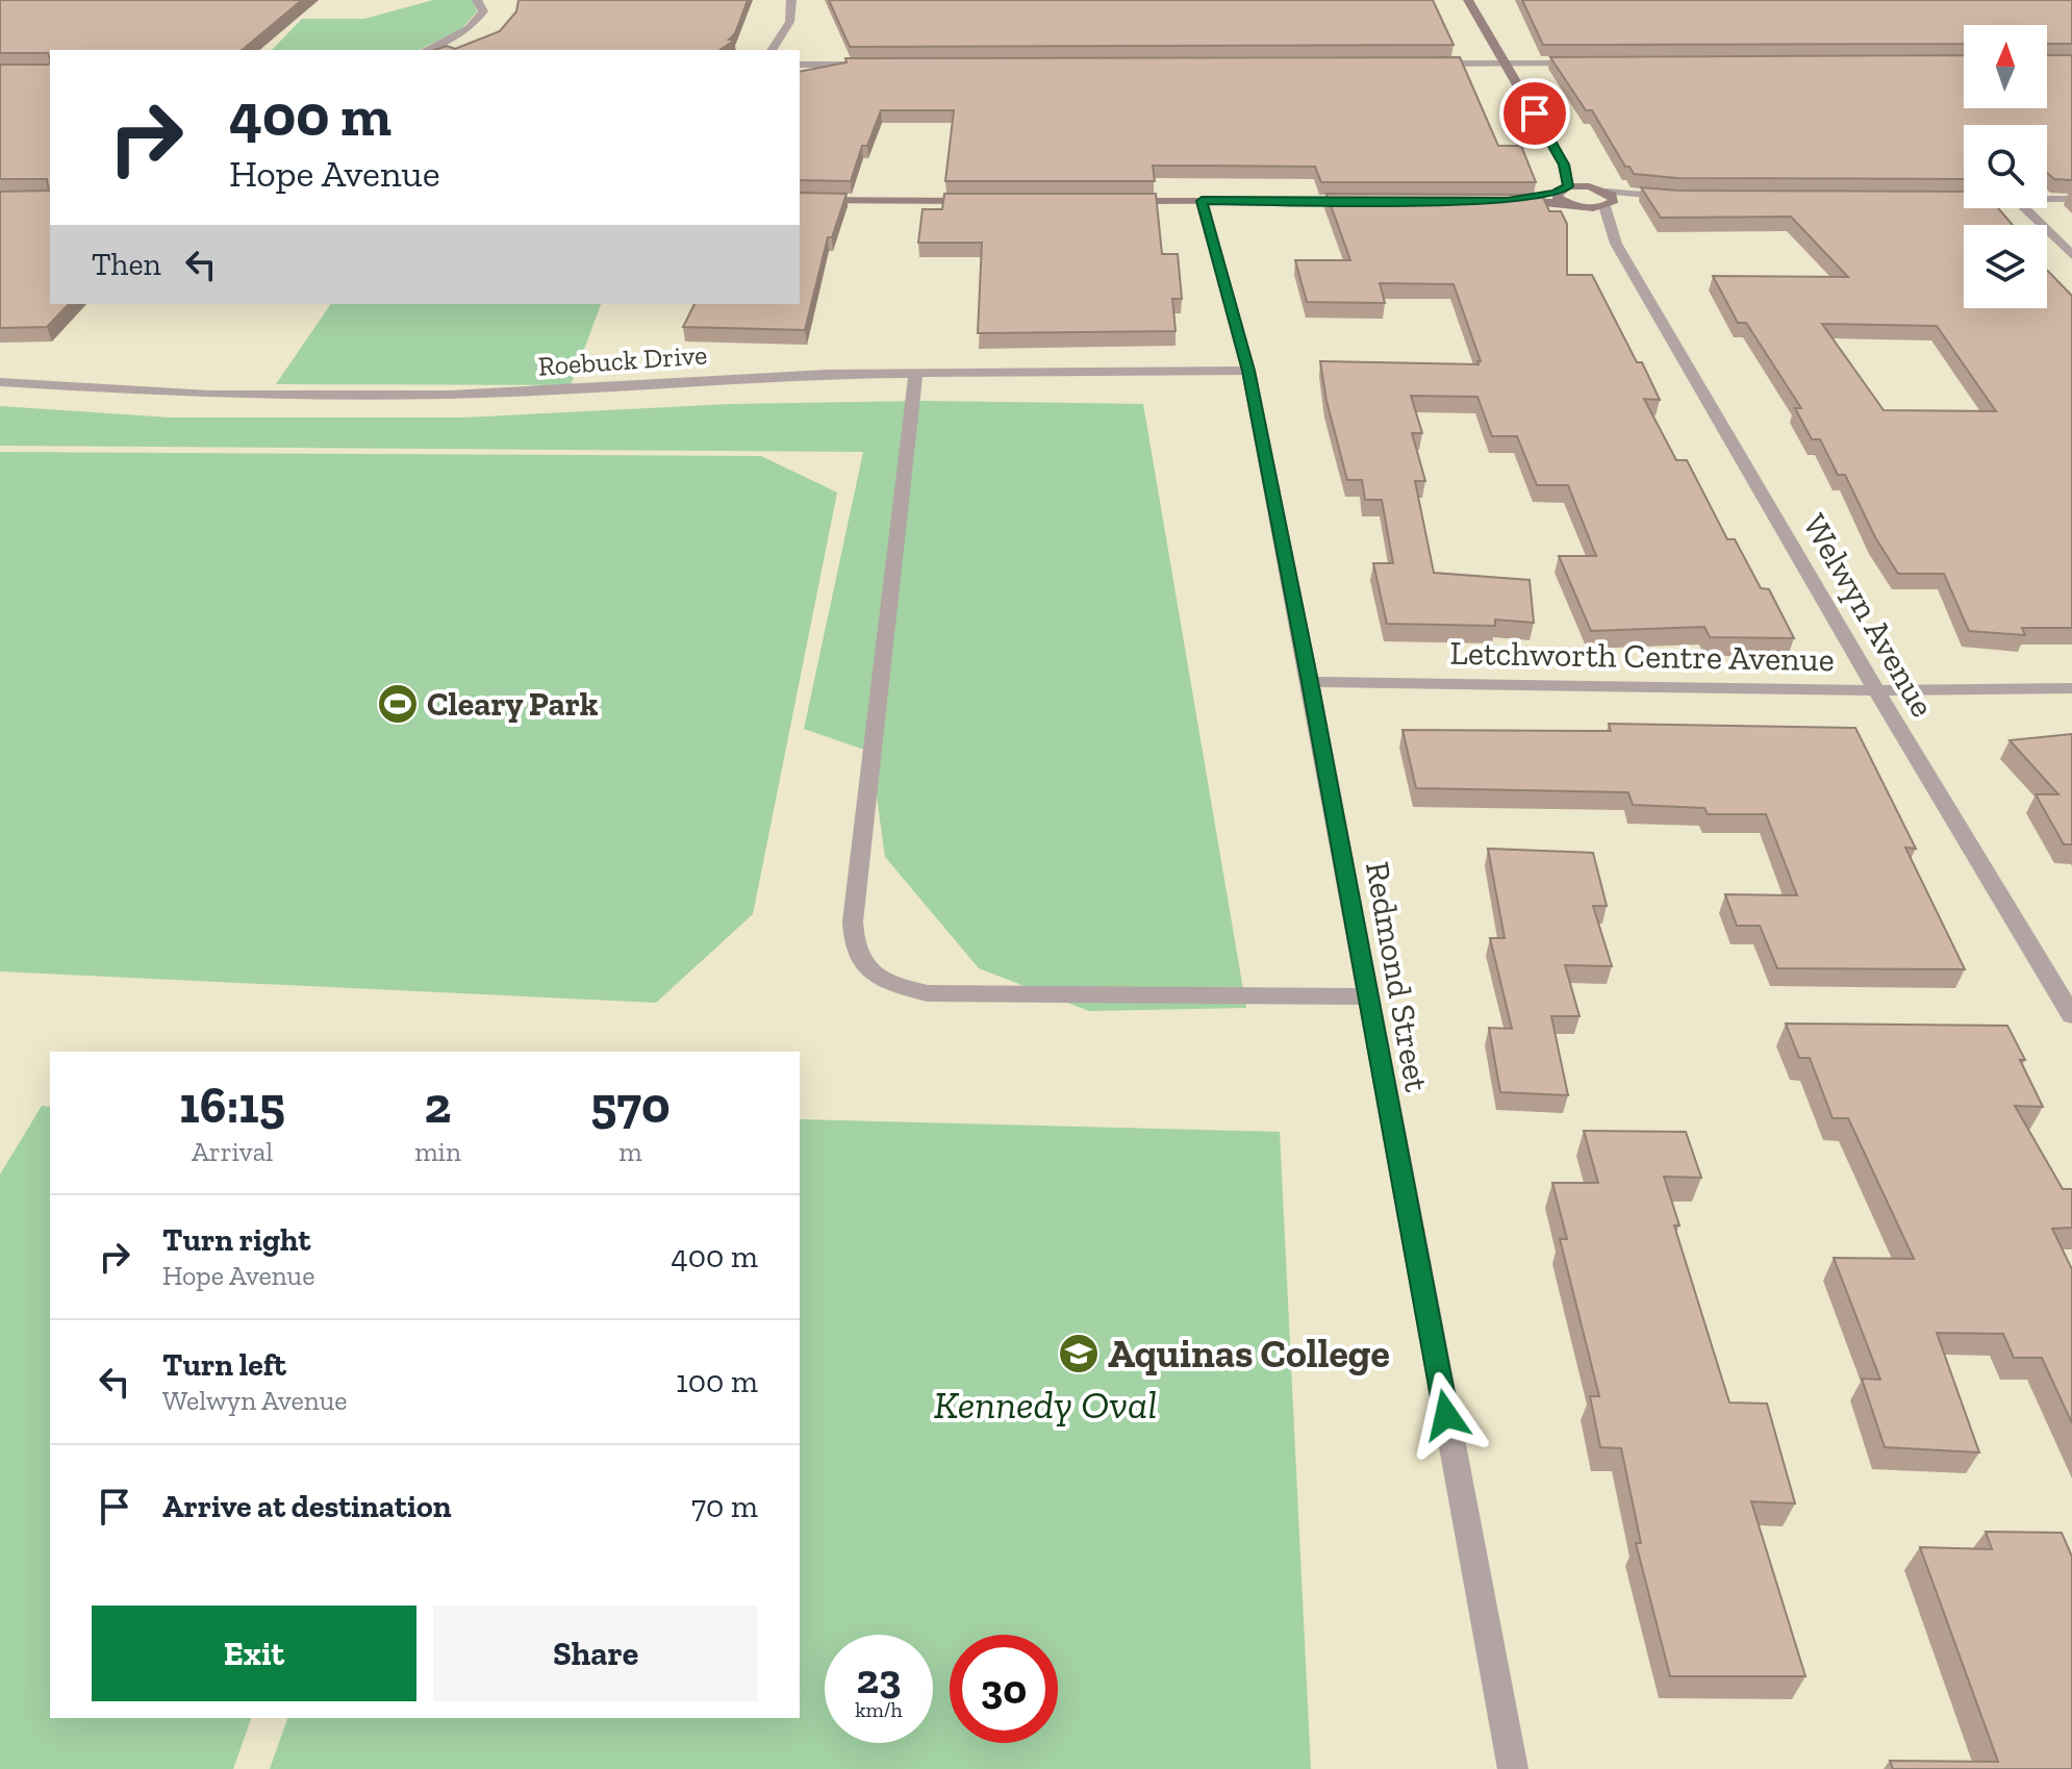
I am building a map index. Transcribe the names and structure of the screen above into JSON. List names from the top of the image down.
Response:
{
  "streets": {
    "street": [
      "Roebuck Drive",
      "Welwyn Avenue",
      "Letchworth Centre Avenue",
      "Redmond Street"
    ]
  },
  "crossings": [
    ["Roebuck Drive", "Redmond Street"],
    ["Welwyn Avenue", "Letchworth Centre Avenue"],
    ["Letchworth Centre Avenue", "Redmond Street"]
  ],
  "parks": ["Kennedy Oval"],
  "places": {
    "sports": ["Cleary Park"],
    "school or university": ["Aquinas College"]
  },
  "north": "top",
  "page": {
    "turn": ["400 m", "Hope Avenue"],
    "then": "Then",
    "eta": [
      "16:15",
      "Arrival",
      "2",
      "min",
      "570",
      "m"
    ],
    "list": [
      {
        "name": "Turn right",
        "note": "Hope Avenue",
        "value": "400 m"
      },
      {
        "name": "Turn left",
        "note": "Welwyn Avenue",
        "value": "100 m"
      },
      {
        "name": "Arrive at destination",
        "value": "70 m"
      }
    ],
    "buttons": ["Exit", "Share"],
    "speed": "23 km/h",
    "limit": "30"
  }
}
